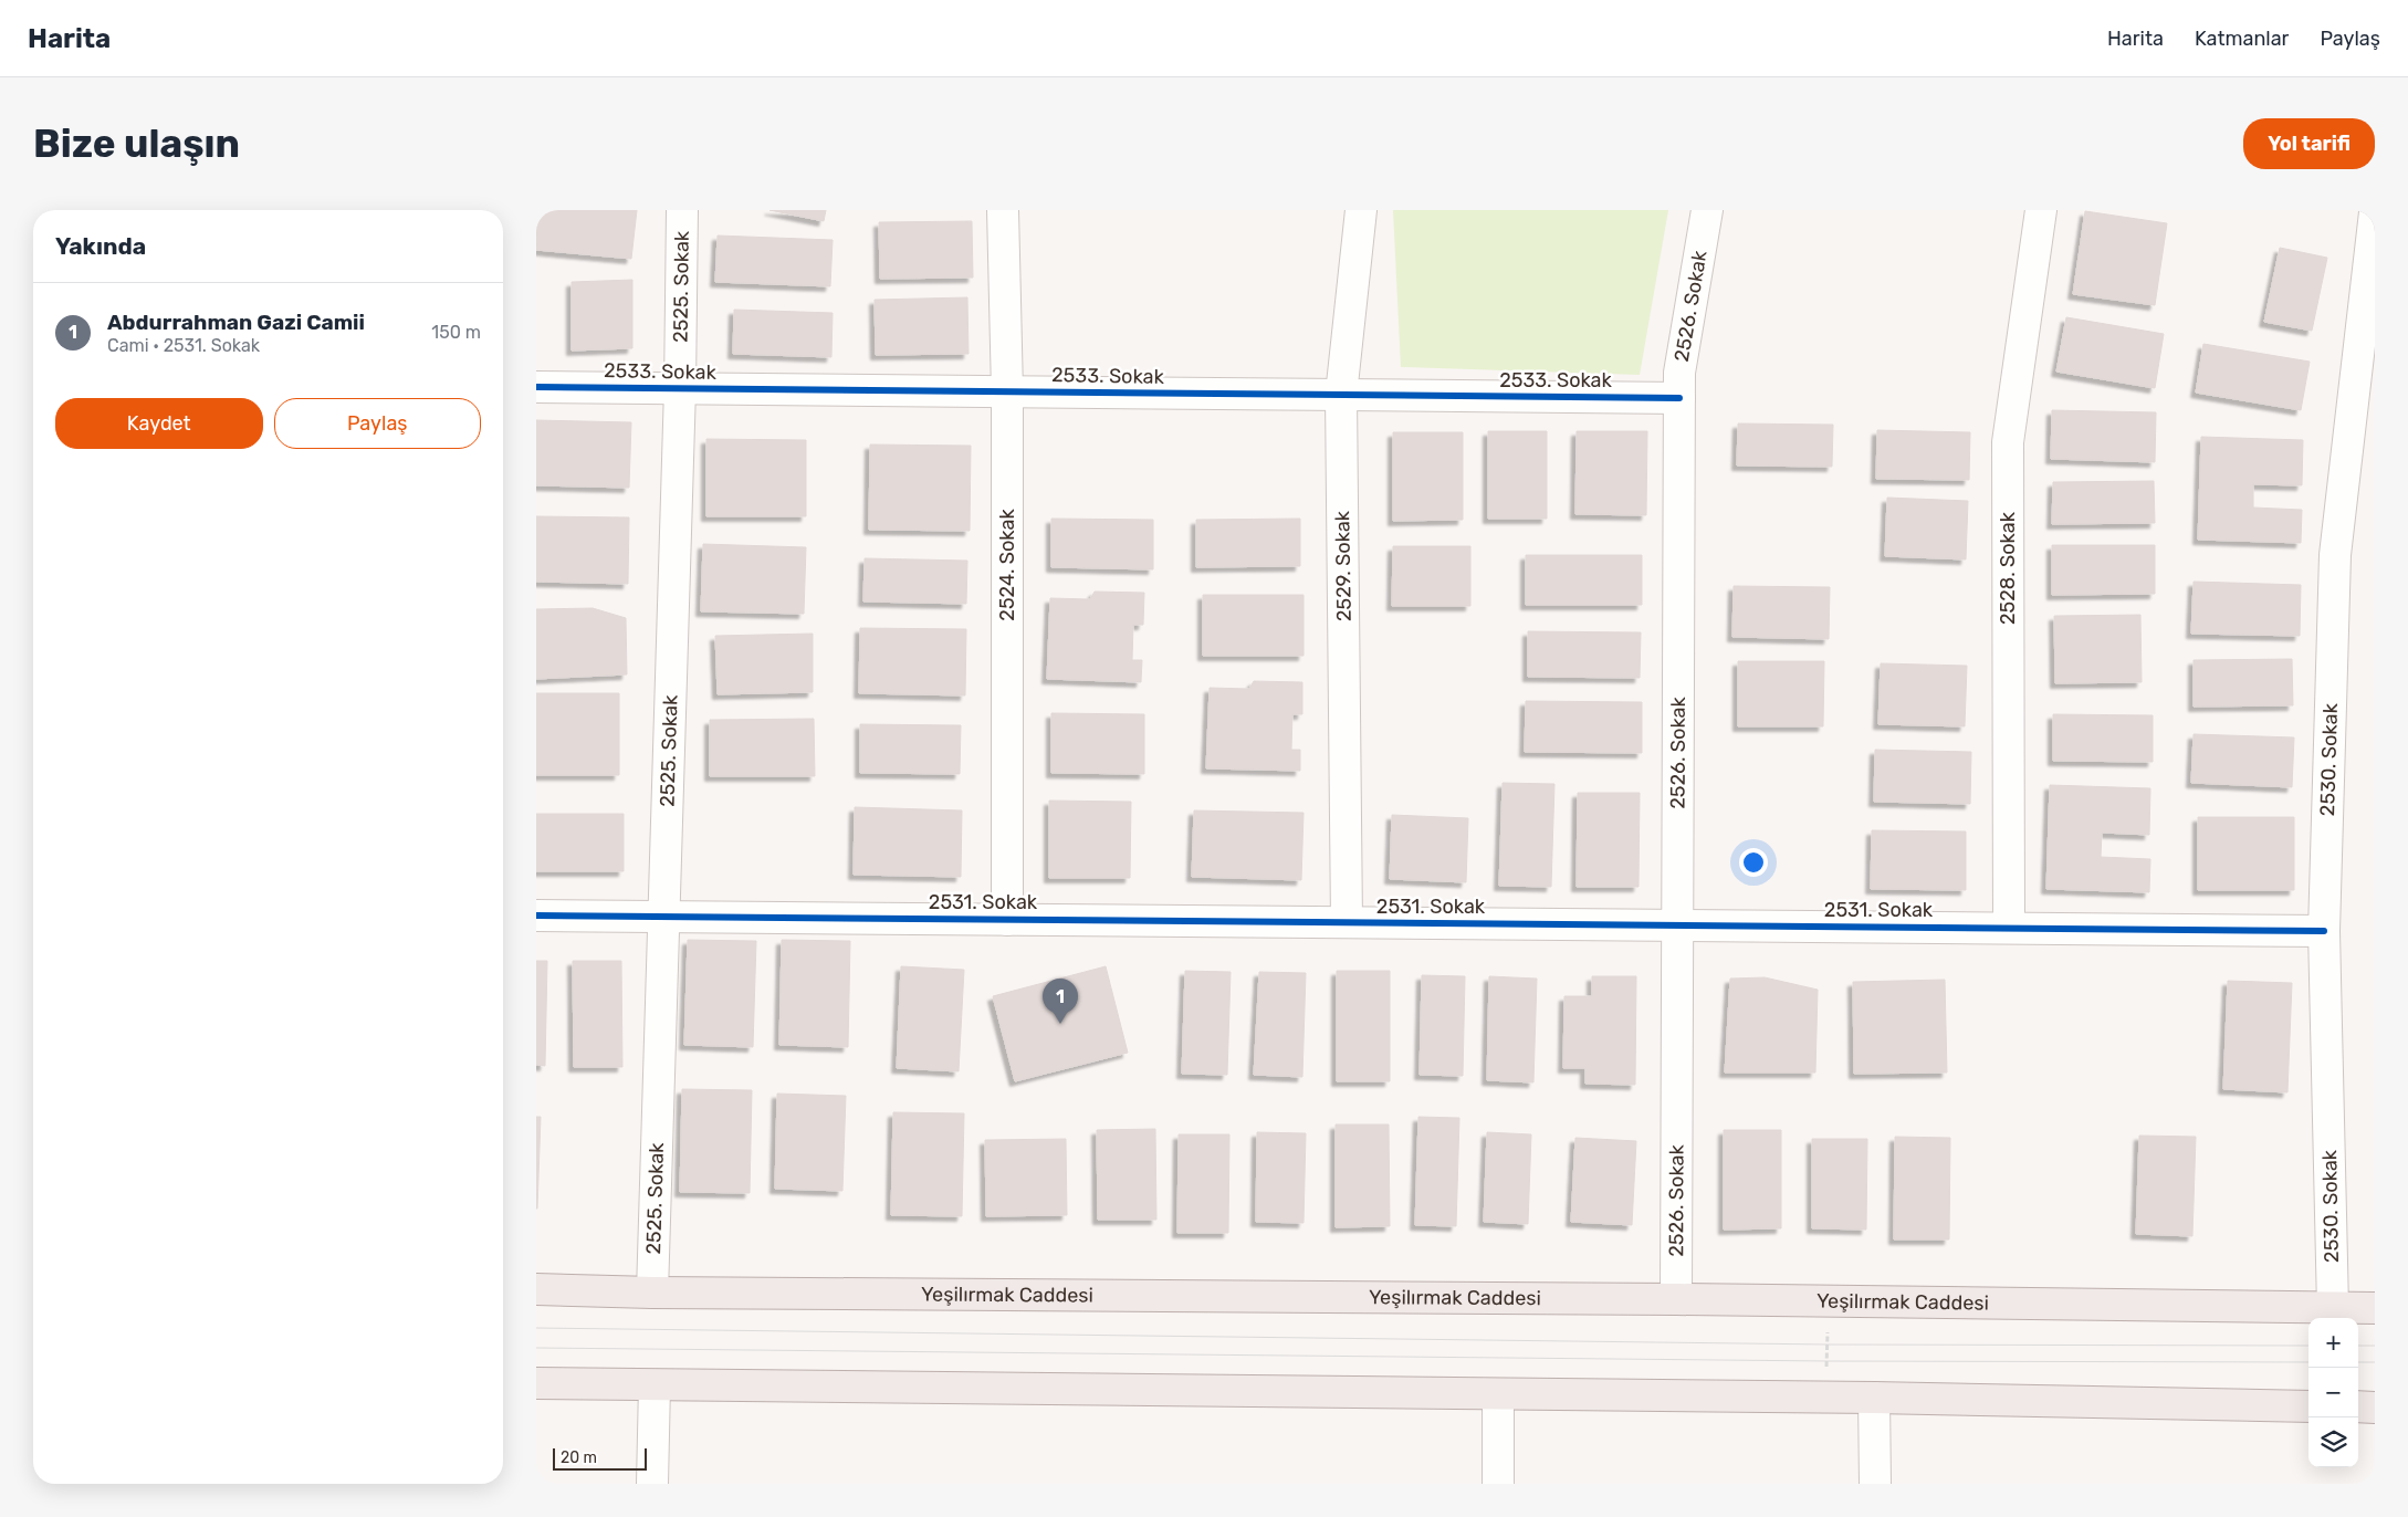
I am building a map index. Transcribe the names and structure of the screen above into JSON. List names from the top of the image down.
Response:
{
  "streets": {
    "main road": ["Yeşilırmak Caddesi"],
    "street": [
      "2525. Sokak",
      "2526. Sokak",
      "2533. Sokak",
      "2524. Sokak",
      "2529. Sokak",
      "2528. Sokak",
      "2530. Sokak",
      "2531. Sokak"
    ]
  },
  "crossings": [
    ["2525. Sokak", "2533. Sokak"],
    ["2525. Sokak", "2531. Sokak"],
    ["2525. Sokak", "Yeşilırmak Caddesi"],
    ["2526. Sokak", "2533. Sokak"],
    ["2526. Sokak", "2531. Sokak"],
    ["2526. Sokak", "Yeşilırmak Caddesi"],
    ["2533. Sokak", "2524. Sokak"],
    ["2533. Sokak", "2529. Sokak"],
    ["2524. Sokak", "2531. Sokak"],
    ["2529. Sokak", "2531. Sokak"],
    ["2528. Sokak", "2531. Sokak"],
    ["2530. Sokak", "2531. Sokak"],
    ["2530. Sokak", "Yeşilırmak Caddesi"]
  ],
  "scale_bar": "20 m",
  "page": {
    "header": "Harita",
    "nav": ["Harita", "Katmanlar", "Paylaş"],
    "buttons": [
      "Yol tarifi",
      ["Kaydet", "Paylaş"]
    ],
    "title": "Bize ulaşın",
    "heading": "Yakında",
    "list": [
      {
        "mark": "1",
        "name": "Abdurrahman Gazi Camii",
        "note": "Cami · 2531. Sokak",
        "value": "150 m"
      }
    ],
    "pins": "1",
    "map_buttons": ["+", "−"],
    "scale": "20 m"
  }
}
